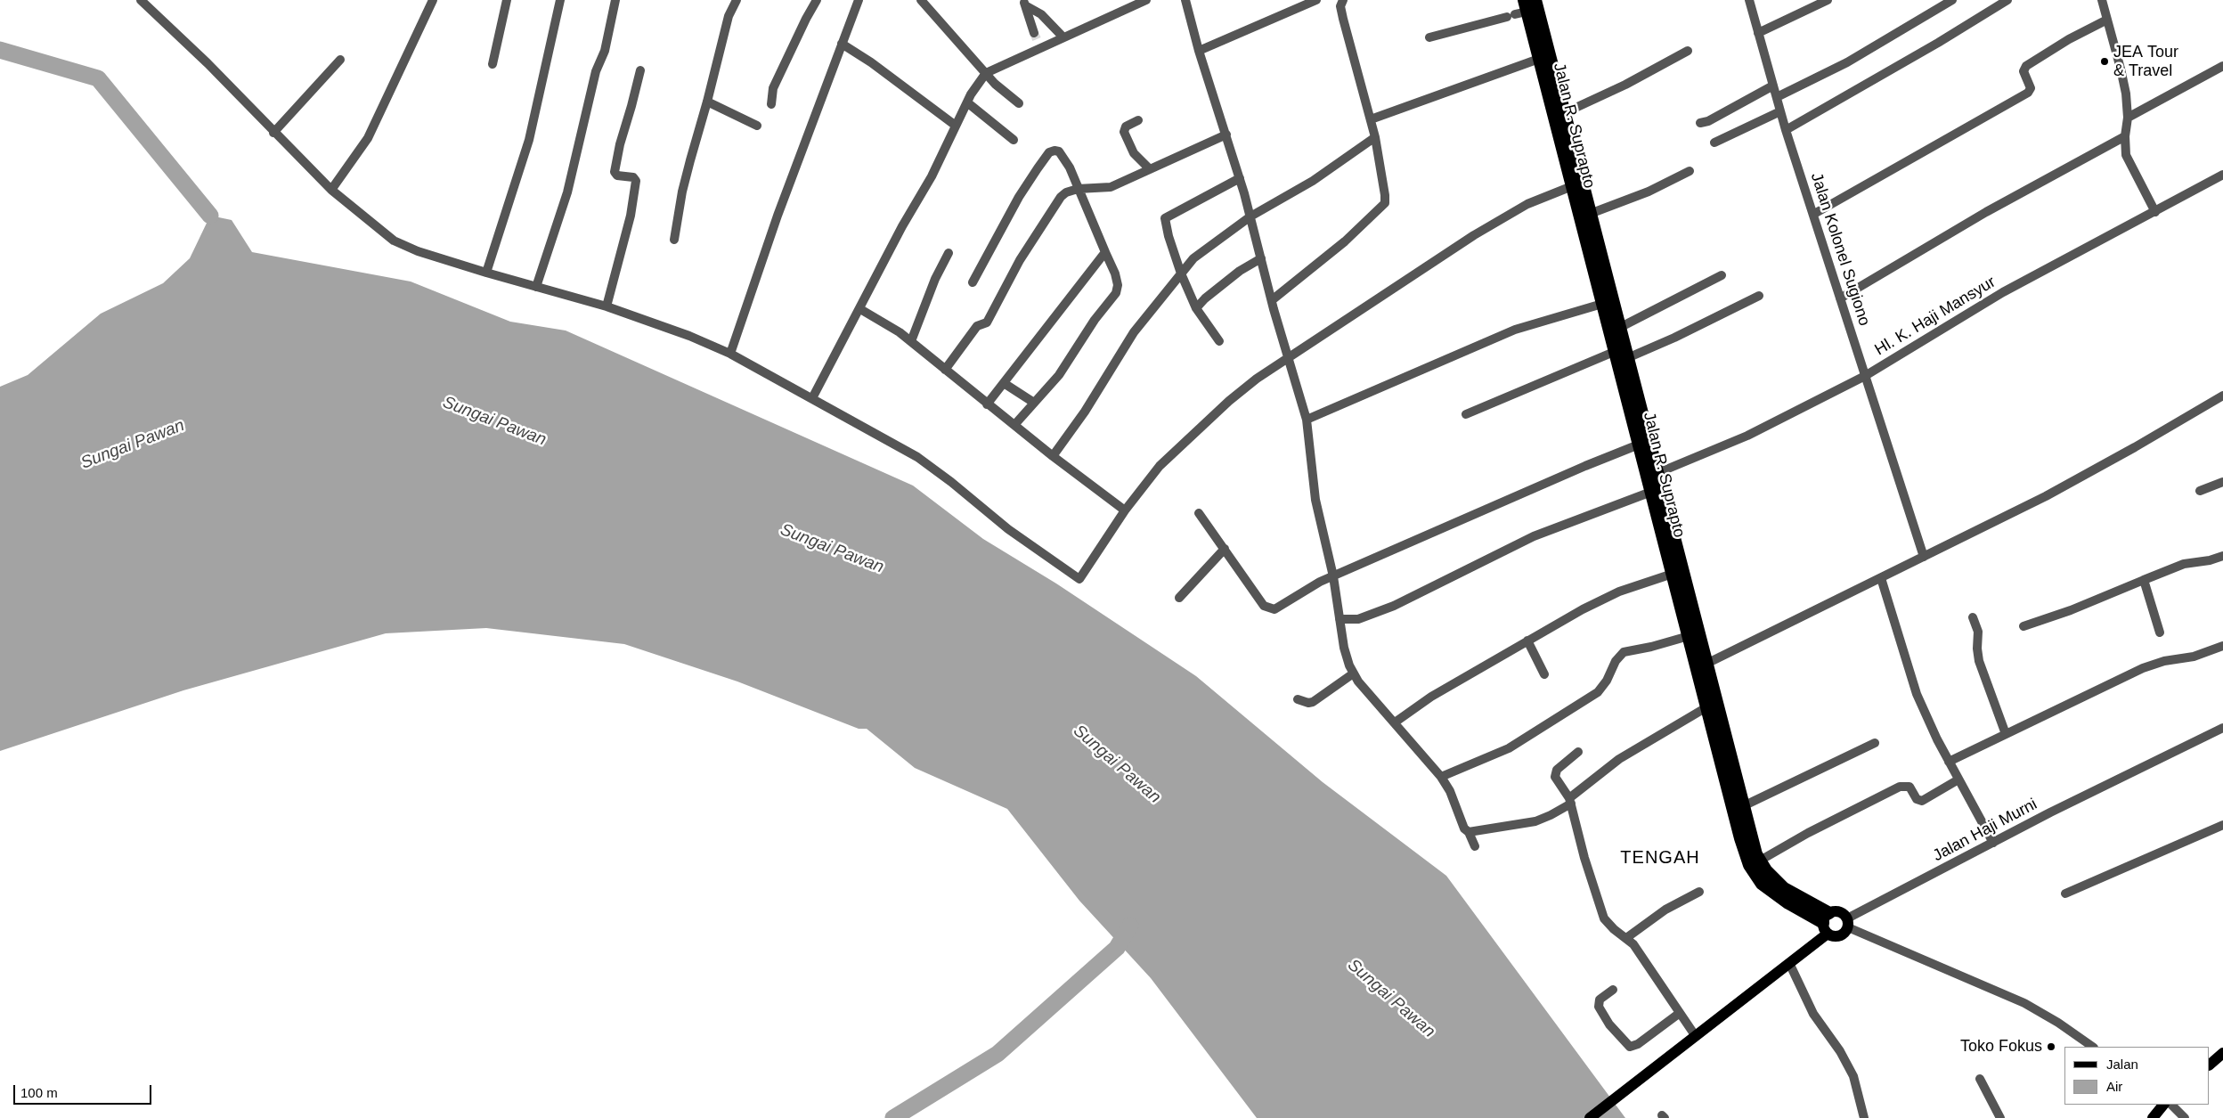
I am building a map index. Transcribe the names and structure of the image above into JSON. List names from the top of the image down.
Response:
{
  "streets": {
    "highway": ["Jalan R. Suprapto"],
    "street": ["Jalan Kolonel Sugiono", "Hl. K. Haji Mansyur", "Jalan Haji Murni"]
  },
  "crossings": [
    ["Jalan R. Suprapto", "Hl. K. Haji Mansyur"],
    ["Jalan Kolonel Sugiono", "Hl. K. Haji Mansyur"]
  ],
  "districts": ["TENGAH"],
  "water": ["Sungai Pawan"],
  "places": ["JEA Tour & Travel", "Toko Fokus"],
  "legend": ["Jalan", "Air"],
  "scale_bar": "100 m"
}
